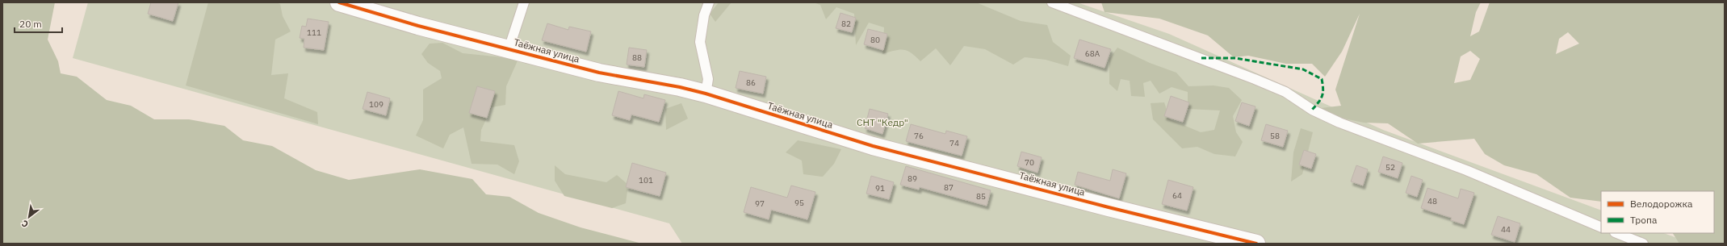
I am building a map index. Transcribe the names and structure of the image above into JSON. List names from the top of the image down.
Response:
{
  "streets": {
    "street": ["Таёжная улица"]
  },
  "parks": ["СНТ \"Кедр\""],
  "house_numbers": [
    "82",
    "111",
    "80",
    "68А",
    "88",
    "86",
    "109",
    "76",
    "58",
    "74",
    "70",
    "52",
    "89",
    "101",
    "87",
    "91",
    "64",
    "85",
    "48",
    "95",
    "97",
    "44"
  ],
  "legend": ["Велодорожка", "Тропа"],
  "scale_bar": "20 m",
  "north": "bottom left"
}
